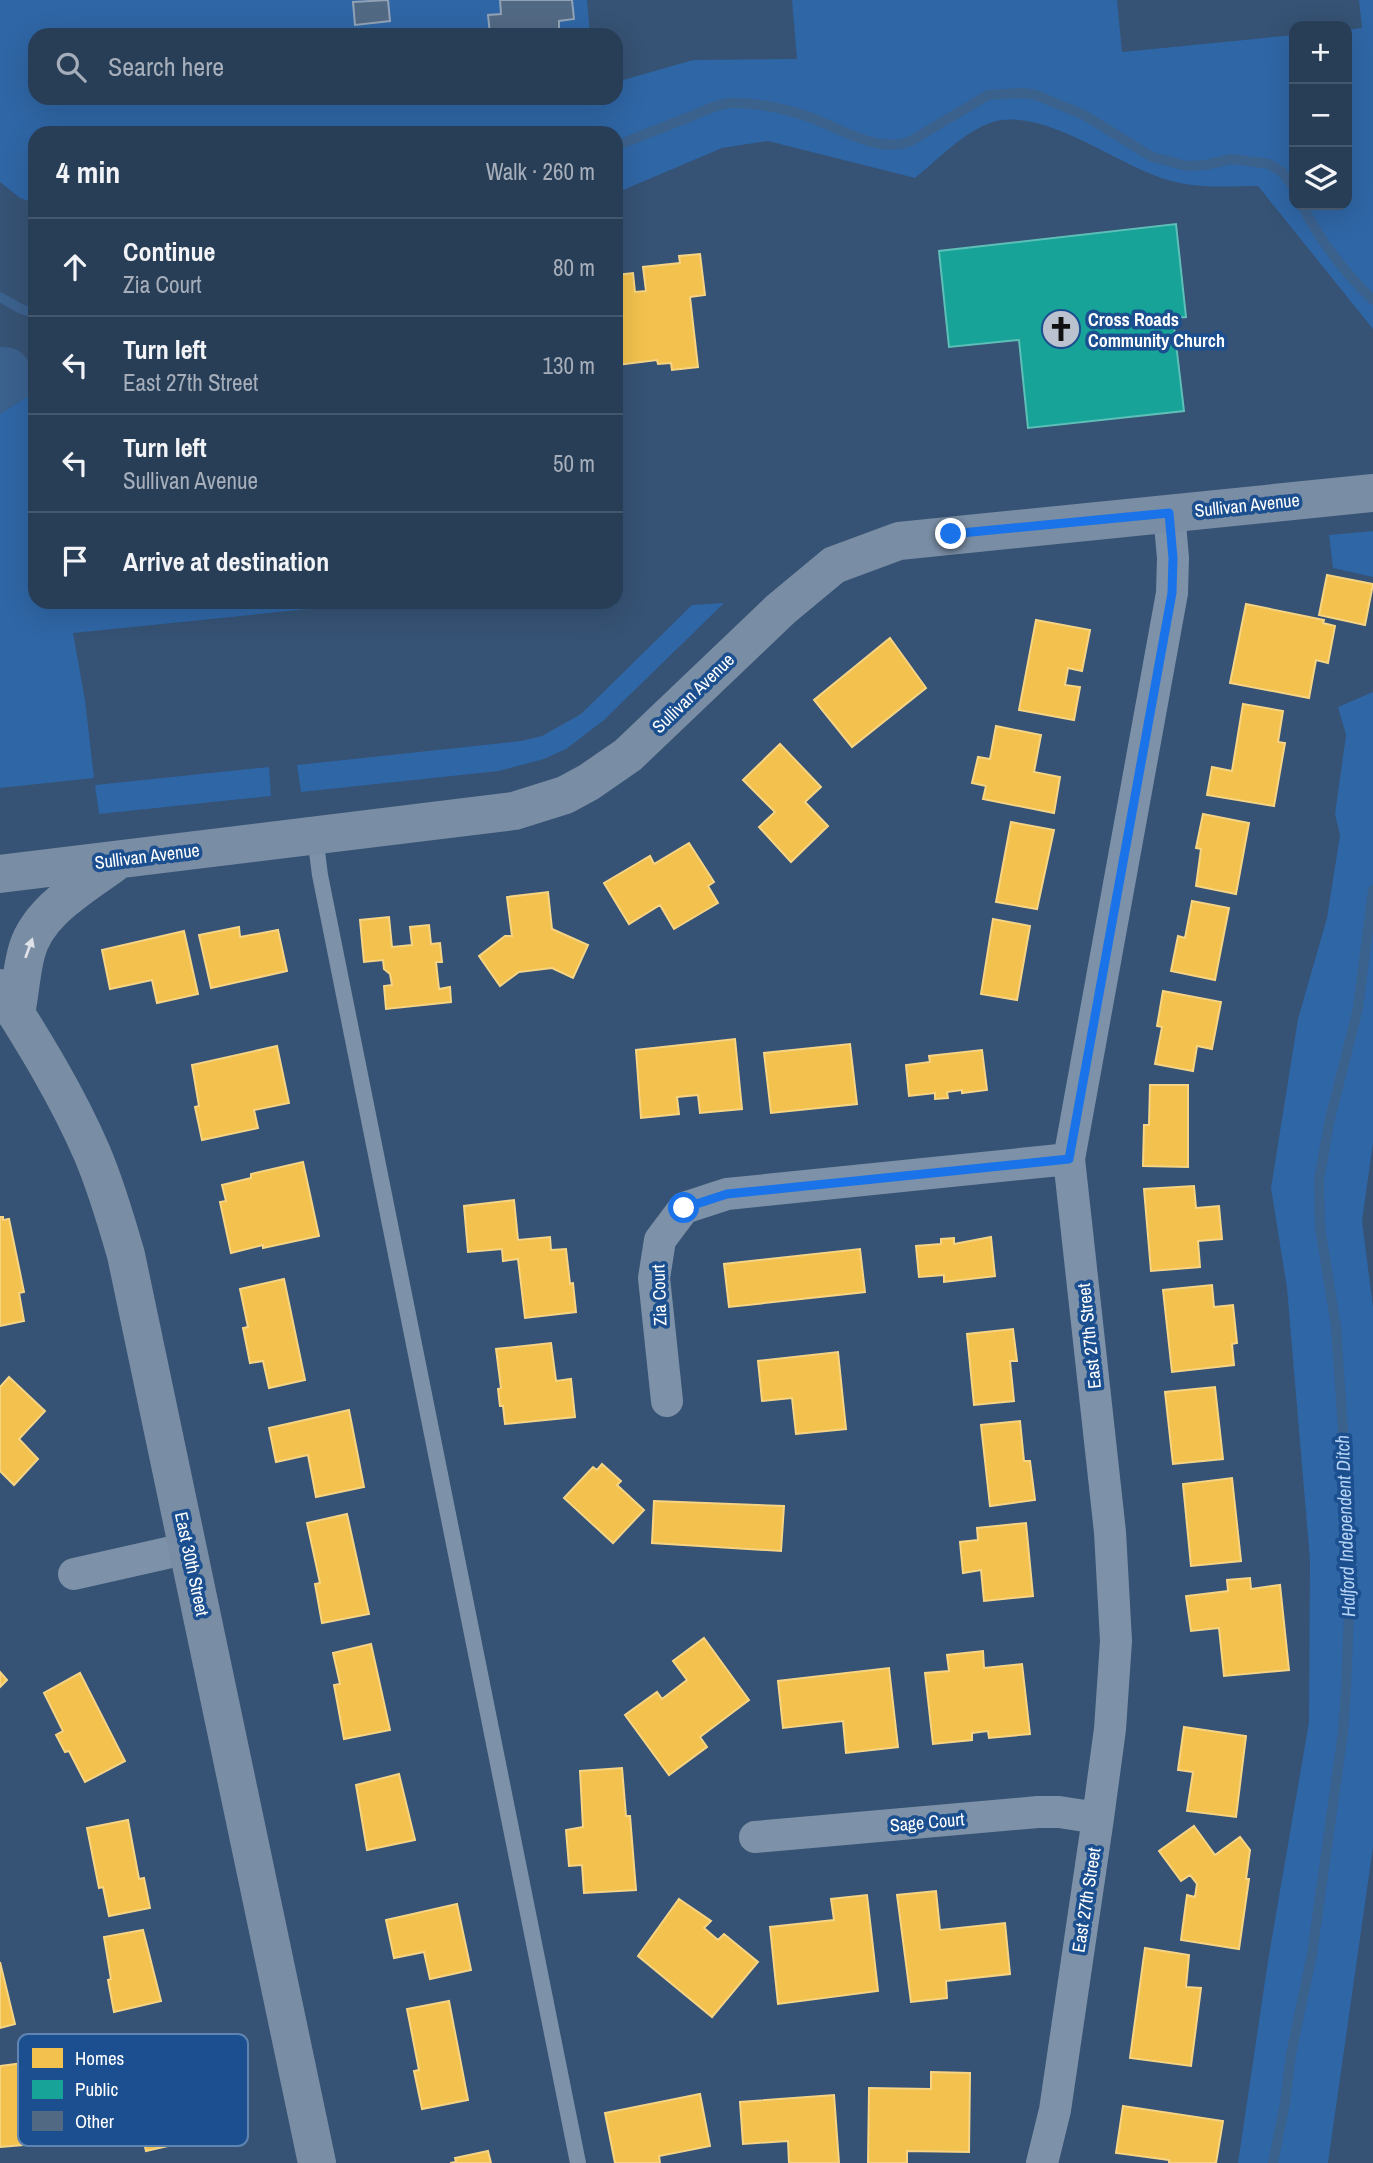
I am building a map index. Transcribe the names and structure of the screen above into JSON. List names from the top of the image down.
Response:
{
  "streets": {
    "main road": ["Sullivan Avenue", "East 30th Street"],
    "street": ["Zia Court", "East 27th Street", "Sage Court"]
  },
  "crossings": [
    ["Sullivan Avenue", "East 27th Street"],
    ["Zia Court", "East 27th Street"],
    ["East 27th Street", "Sage Court"]
  ],
  "water": ["Halford Independent Ditch"],
  "places": {
    "church": ["Cross Roads Community Church"]
  },
  "legend": ["Homes", "Public", "Other"],
  "page": {
    "map_buttons": ["+", "−"],
    "search": "Search here",
    "heading": ["4 min", "Walk · 260 m"],
    "list": [
      ["Continue", "Zia Court", "80 m"],
      ["Turn left", "East 27th Street", "130 m"],
      ["Turn left", "Sullivan Avenue", "50 m"],
      "Arrive at destination"
    ]
  }
}
